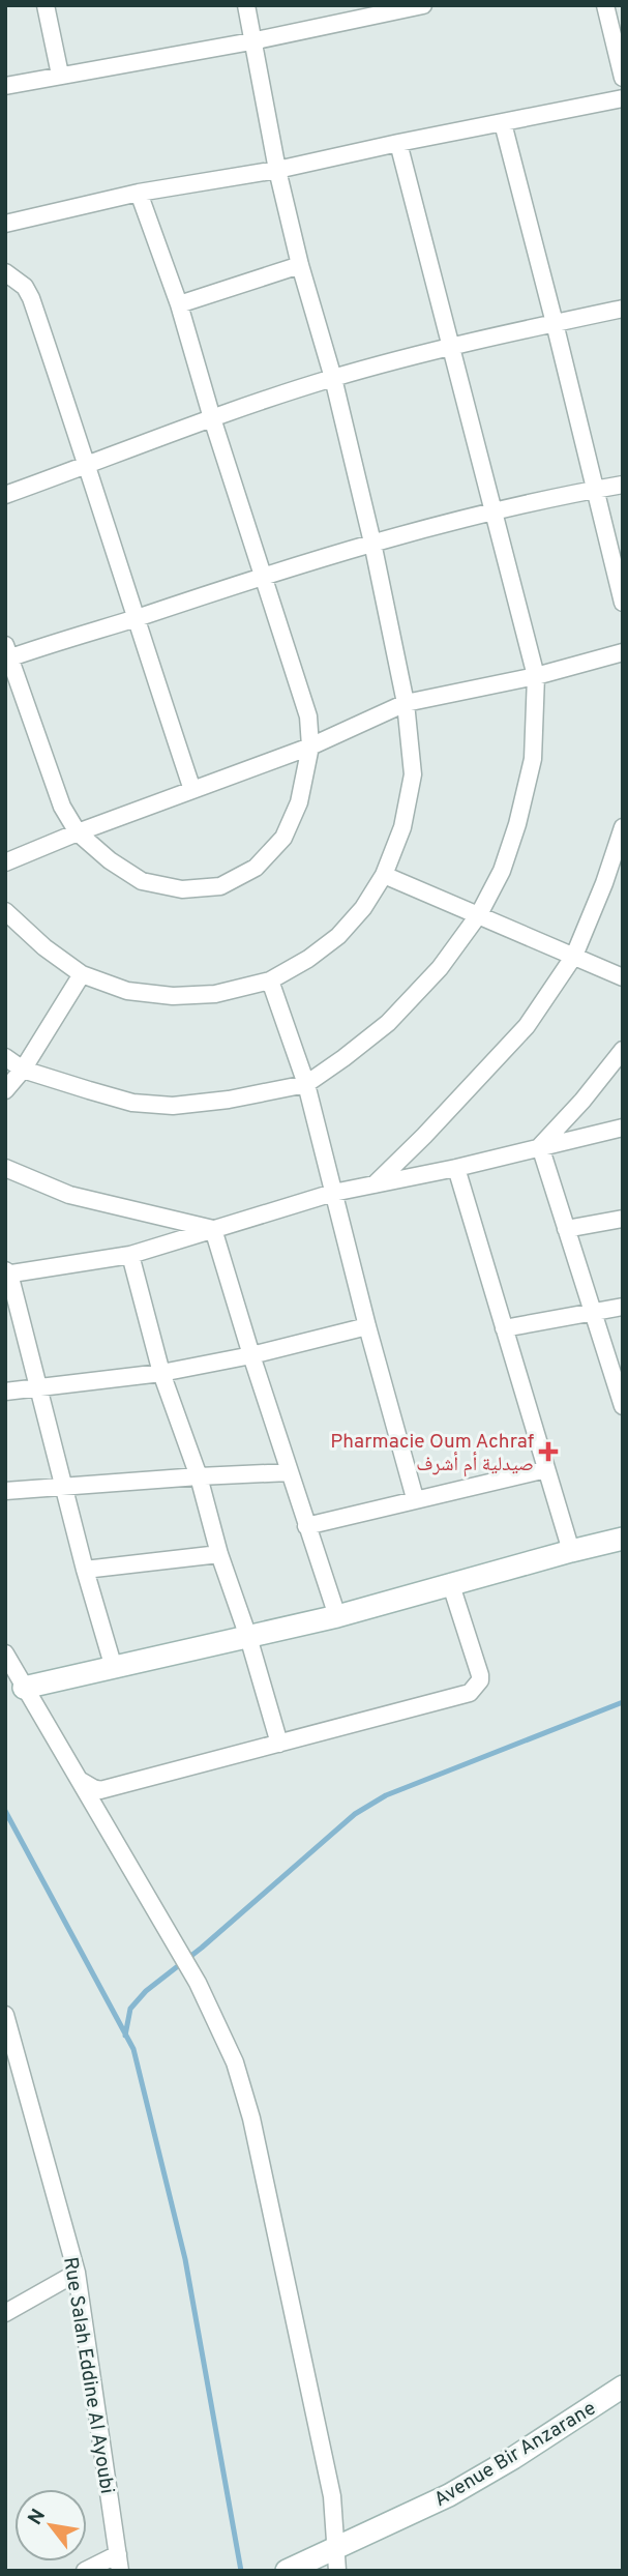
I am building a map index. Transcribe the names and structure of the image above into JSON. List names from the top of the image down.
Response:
{
  "streets": {
    "street": ["Rue Salah Eddine Al Ayoubi", "Avenue Bir Anzarane"]
  },
  "places": {
    "health": ["Pharmacie Oum Achraf صيدلية أم أشرف"]
  },
  "north": "top left"
}
